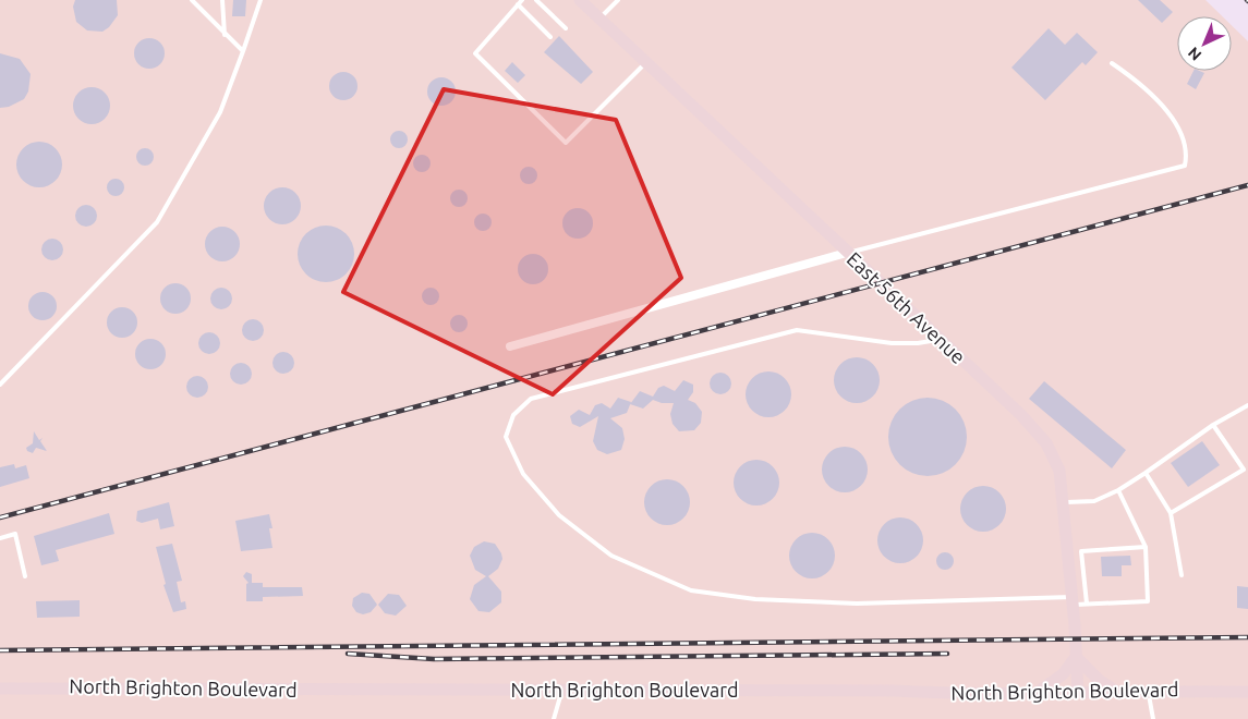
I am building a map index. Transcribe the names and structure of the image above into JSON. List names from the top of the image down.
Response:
{
  "streets": {
    "main road": ["East 56th Avenue", "North Brighton Boulevard"]
  },
  "crossings": [
    ["East 56th Avenue", "North Brighton Boulevard"]
  ],
  "north": "bottom left"
}
